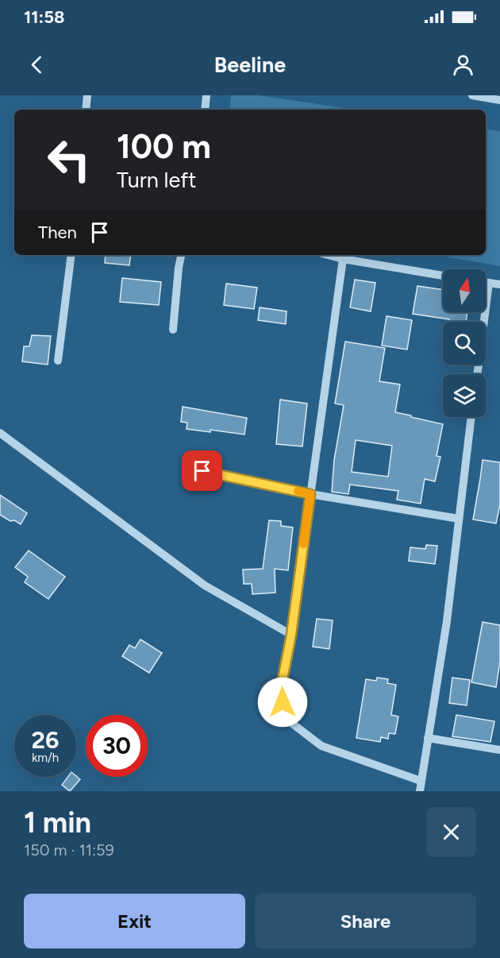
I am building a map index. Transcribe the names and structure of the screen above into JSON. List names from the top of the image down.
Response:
{
  "north": "top",
  "page": {
    "status": "11:58",
    "header": "Beeline",
    "turn": ["100 m", "Turn left"],
    "then": "Then",
    "speed": "26 km/h",
    "limit": "30",
    "heading": ["1 min", "150 m · 11:59"],
    "buttons": ["Exit", "Share"]
  }
}
